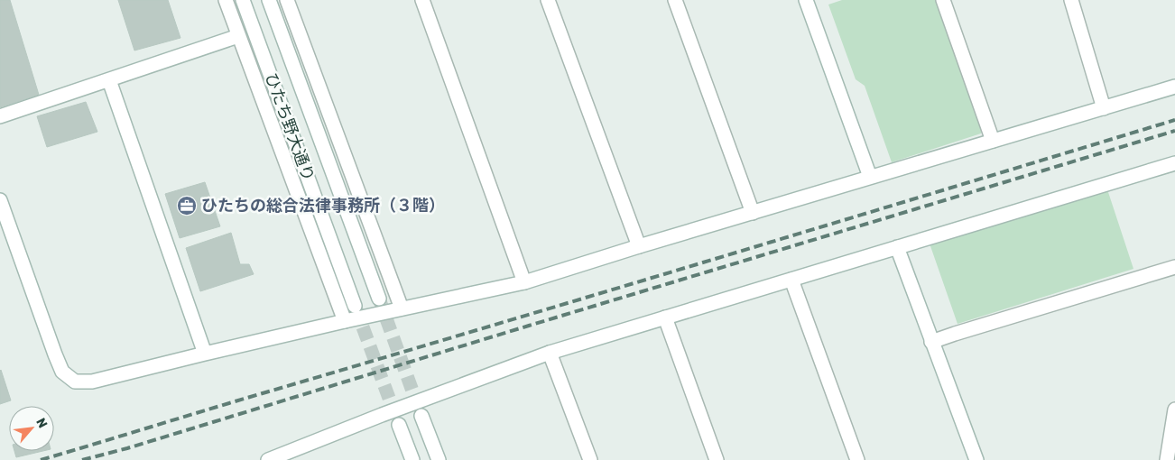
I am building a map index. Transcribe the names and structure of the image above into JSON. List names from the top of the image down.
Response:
{
  "streets": {
    "street": ["ひたち野大通り"]
  },
  "places": {
    "office": ["ひたちの総合法律事務所（３階）"]
  },
  "north": "top right"
}
